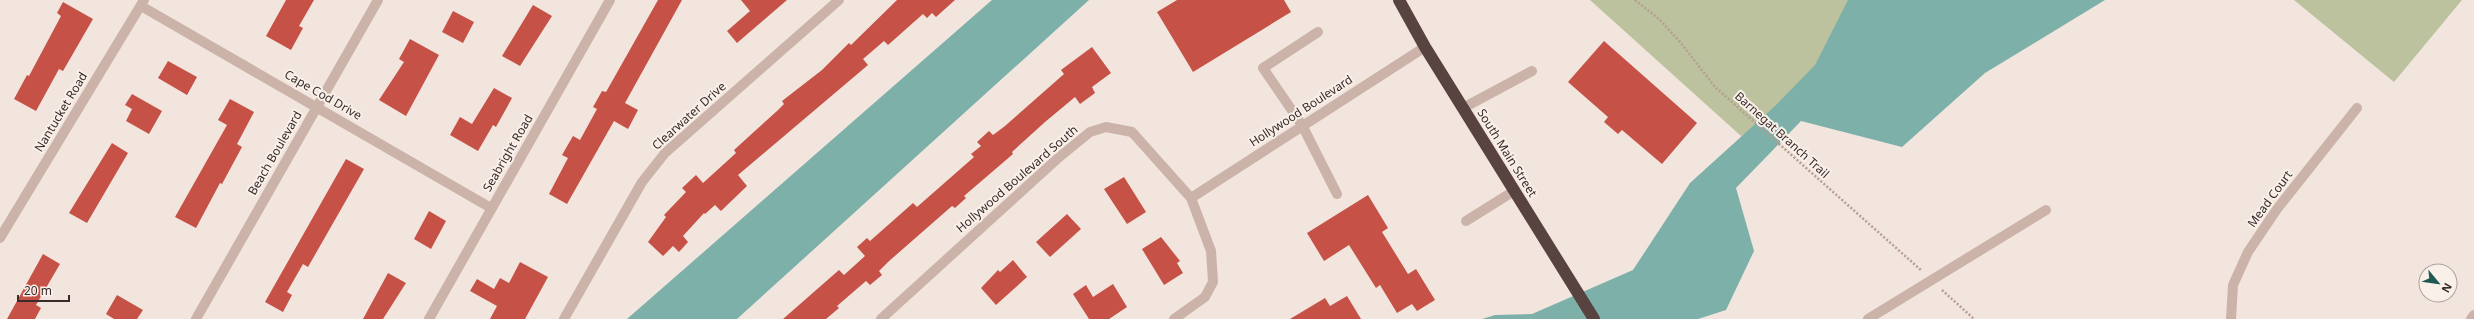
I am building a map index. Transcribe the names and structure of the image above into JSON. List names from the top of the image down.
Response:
{
  "streets": {
    "highway": ["South Main Street"],
    "street": [
      "Cape Cod Drive",
      "Hollywood Boulevard",
      "Nantucket Road",
      "Clearwater Drive",
      "Beach Boulevard",
      "Seabright Road",
      "Hollywood Boulevard South",
      "Mead Court"
    ],
    "path": ["Barnegat Branch Trail"]
  },
  "crossings": [
    ["Cape Cod Drive", "Nantucket Road"],
    ["Cape Cod Drive", "Beach Boulevard"],
    ["Cape Cod Drive", "Seabright Road"],
    ["Hollywood Boulevard", "South Main Street"],
    ["Hollywood Boulevard", "Hollywood Boulevard South"]
  ],
  "scale_bar": "20 m",
  "north": "bottom right"
}
